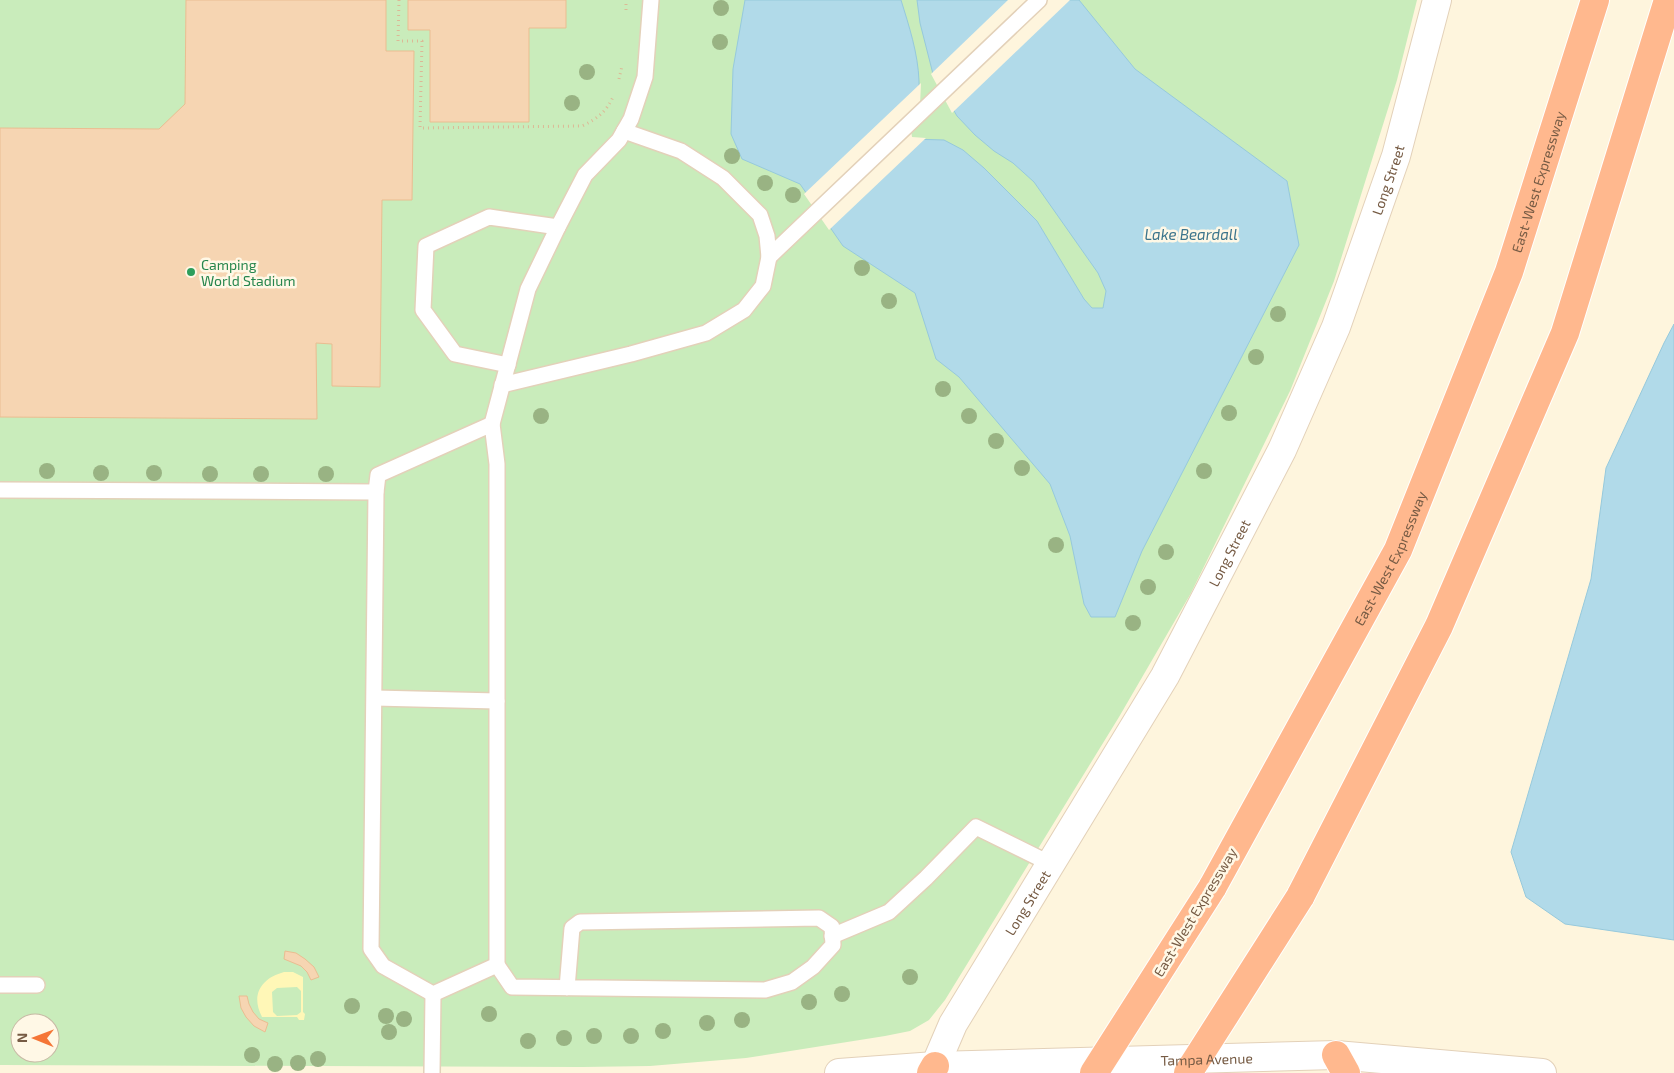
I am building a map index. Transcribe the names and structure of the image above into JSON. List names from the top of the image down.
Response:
{
  "streets": {
    "highway": ["East-West Expressway"],
    "street": ["Long Street", "Tampa Avenue"]
  },
  "crossings": [
    ["Long Street", "Tampa Avenue"]
  ],
  "water": ["Lake Beardall"],
  "places": ["Camping World Stadium"],
  "north": "left"
}
